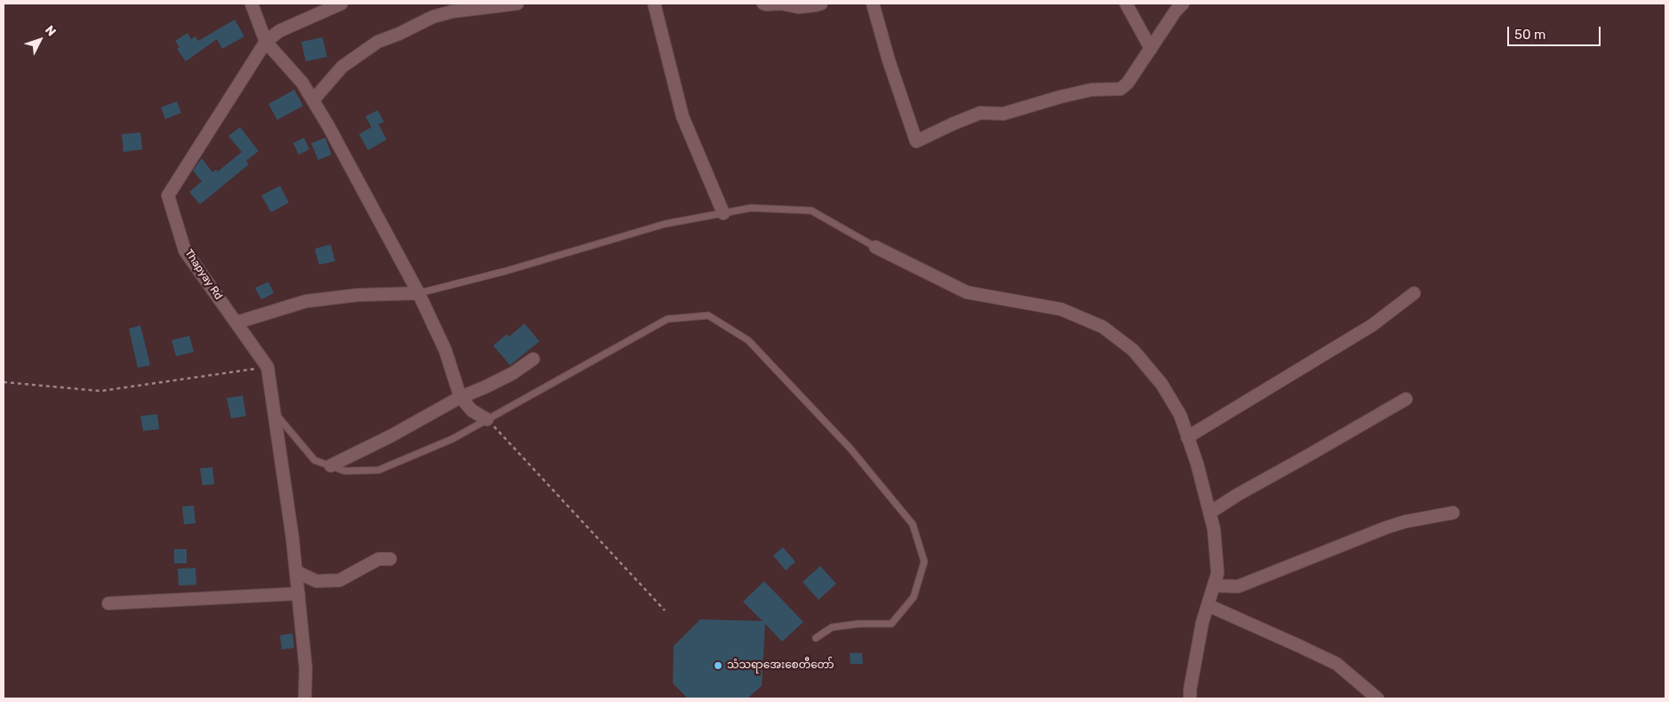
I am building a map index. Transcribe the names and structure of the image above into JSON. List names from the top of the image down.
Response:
{
  "streets": {
    "street": ["Thapyay Rd"]
  },
  "places": ["သံသရာအေးစေတီတော်"],
  "scale_bar": "50 m",
  "north": "top right"
}
